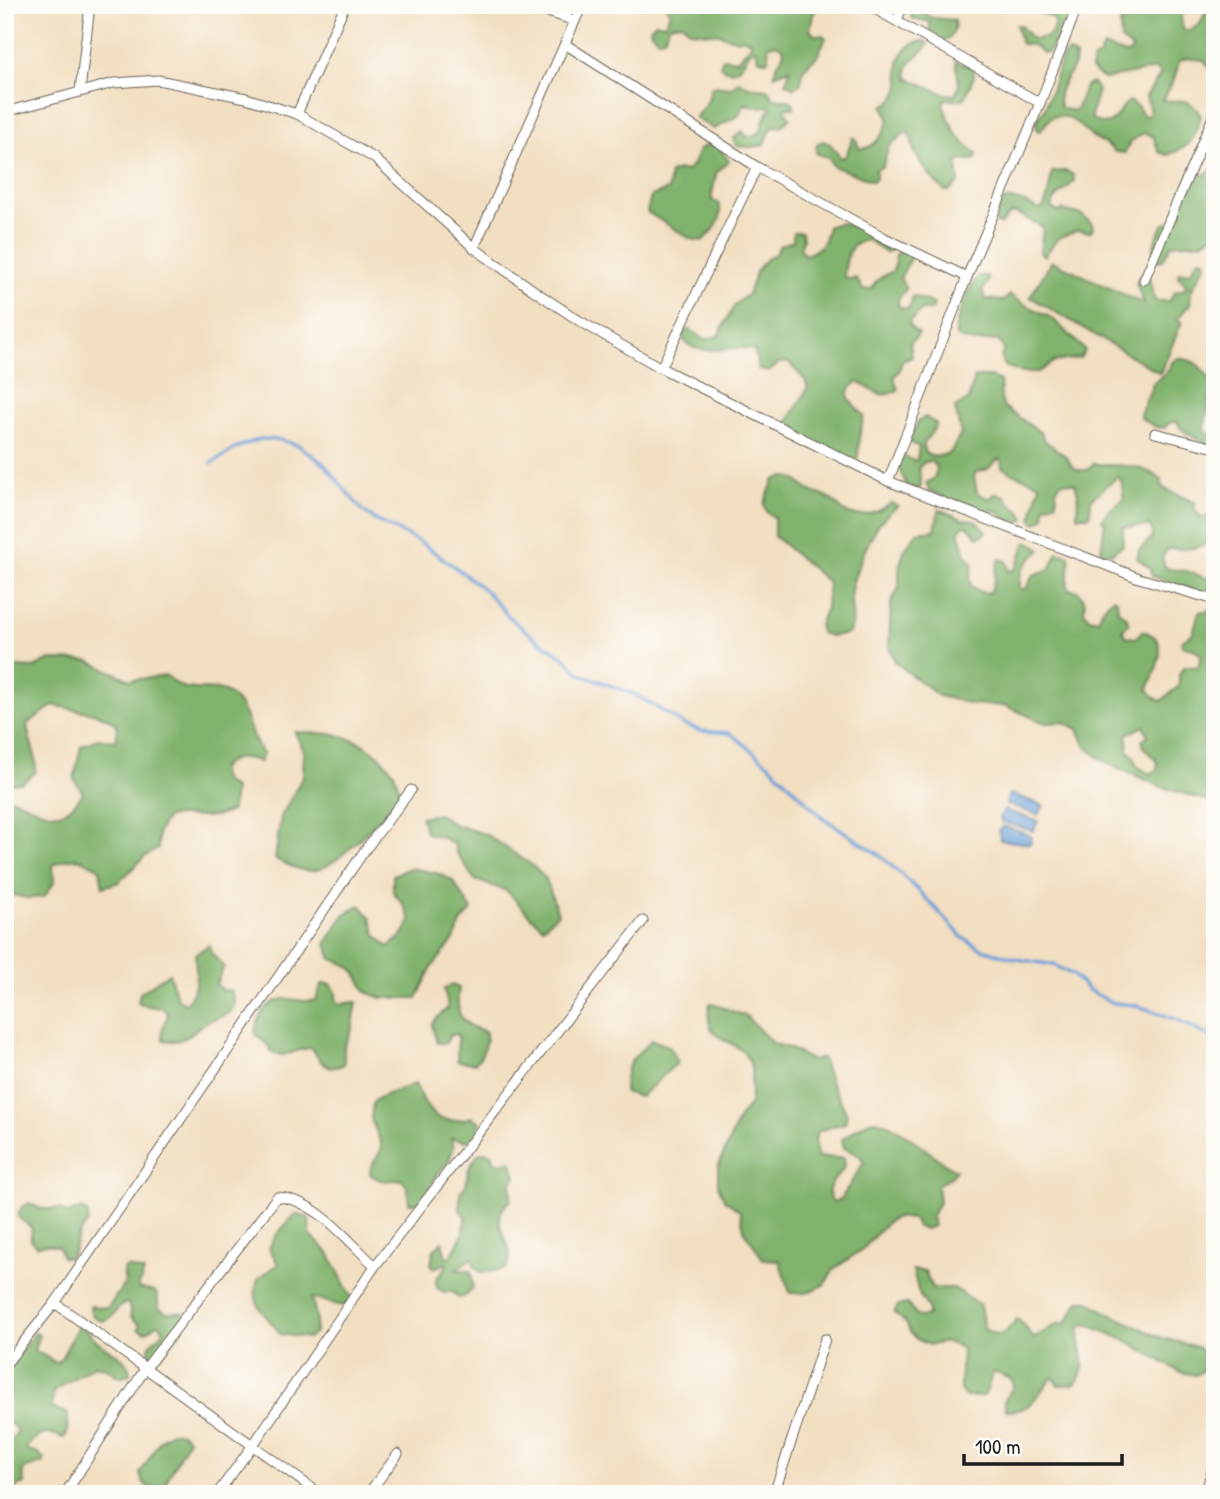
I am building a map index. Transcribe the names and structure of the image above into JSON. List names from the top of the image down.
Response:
{
  "scale_bar": "100 m"
}
